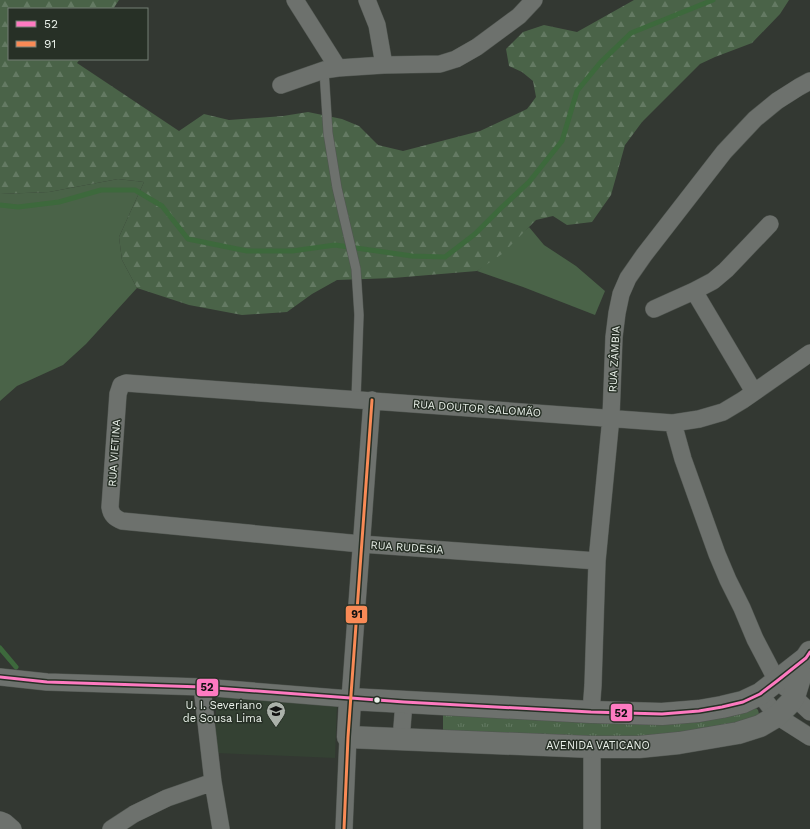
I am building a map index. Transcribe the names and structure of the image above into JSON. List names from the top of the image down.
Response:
{
  "streets": {
    "street": [
      "RUA ZÂMBIA",
      "RUA DOUTOR SALOMÃO",
      "RUA VIETINA",
      "RUA RUDESIA",
      "AVENIDA VATICANO"
    ]
  },
  "crossings": [
    ["RUA ZÂMBIA", "RUA DOUTOR SALOMÃO"],
    ["RUA ZÂMBIA", "RUA RUDESIA"],
    ["RUA ZÂMBIA", "AVENIDA VATICANO"],
    ["RUA DOUTOR SALOMÃO", "RUA VIETINA"],
    ["RUA VIETINA", "RUA RUDESIA"]
  ],
  "places": {
    "school or university": ["U. I. Severiano de Sousa Lima"]
  },
  "lines": ["transit line 91", "transit line 52"],
  "legend": ["52", "91"]
}
